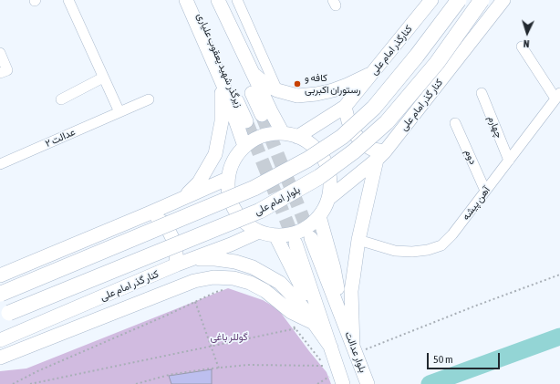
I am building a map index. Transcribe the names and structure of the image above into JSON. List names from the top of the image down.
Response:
{
  "streets": {
    "highway": ["بلوار امام علی"],
    "main road": [
      "کنارگذر امام علی",
      "زیرگذر شهید یعقوب علیاری",
      "کنار گذر امام علی",
      "بلوار عدالت"
    ],
    "street": [
      "چهارم",
      "عدالت ۲",
      "دوم",
      "آهن پیشه"
    ]
  },
  "crossings": [
    ["کنارگذر امام علی", "کنار گذر امام علی"],
    ["چهارم", "آهن پیشه"],
    ["دوم", "آهن پیشه"]
  ],
  "parks": ["گوللر باغی"],
  "places": ["کافه و رستوران اکبربی"],
  "scale_bar": "50 m",
  "north": "bottom"
}
